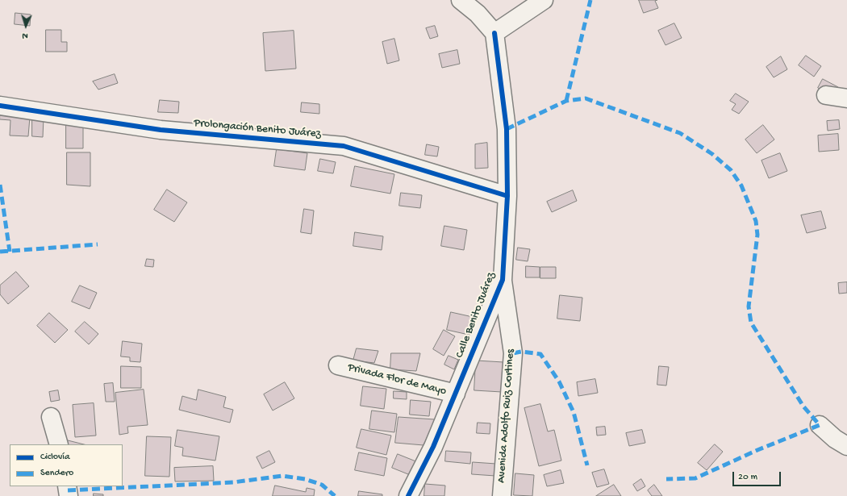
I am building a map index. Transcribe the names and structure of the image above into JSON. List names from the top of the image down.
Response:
{
  "streets": {
    "street": [
      "Prolongación Benito Juárez",
      "Calle Benito Juárez",
      "Privada Flor de Mayo",
      "Avenida Adolfo Ruiz Cortines"
    ]
  },
  "crossings": [
    ["Prolongación Benito Juárez", "Calle Benito Juárez"],
    ["Calle Benito Juárez", "Privada Flor de Mayo"],
    ["Calle Benito Juárez", "Avenida Adolfo Ruiz Cortines"]
  ],
  "legend": ["Ciclovía", "Sendero"],
  "scale_bar": "20 m",
  "north": "bottom"
}
